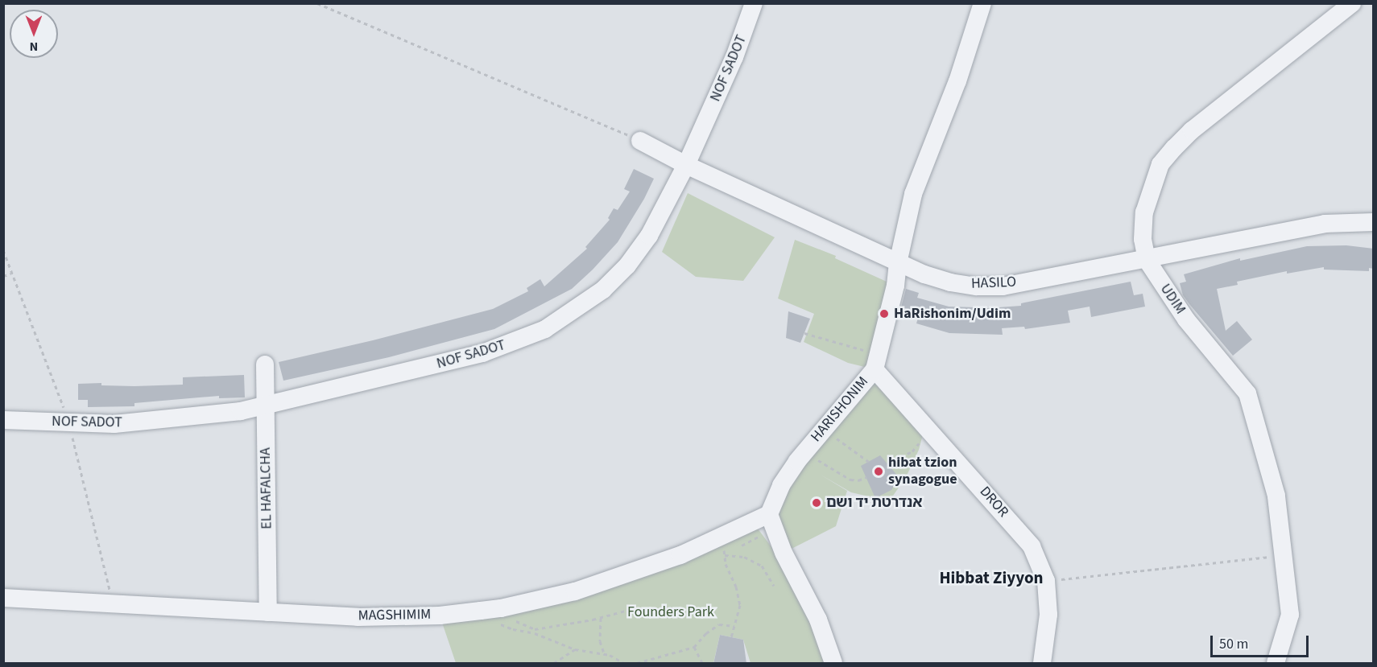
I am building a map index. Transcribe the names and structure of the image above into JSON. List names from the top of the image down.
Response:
{
  "streets": {
    "street": [
      "NOF SADOT",
      "HASILO",
      "UDIM",
      "HARISHONIM",
      "EL HAFALCHA",
      "DROR",
      "MAGSHIMIM"
    ]
  },
  "crossings": [
    ["NOF SADOT", "HASILO"],
    ["NOF SADOT", "EL HAFALCHA"],
    ["HASILO", "UDIM"],
    ["HASILO", "HARISHONIM"],
    ["HARISHONIM", "DROR"],
    ["HARISHONIM", "MAGSHIMIM"],
    ["EL HAFALCHA", "MAGSHIMIM"]
  ],
  "districts": ["Hibbat Ziyyon"],
  "parks": ["Founders Park"],
  "places": ["HaRishonim/Udim", "hibat tzion synagogue", "אנדרטת יד ושם"],
  "scale_bar": "50 m",
  "north": "bottom"
}
